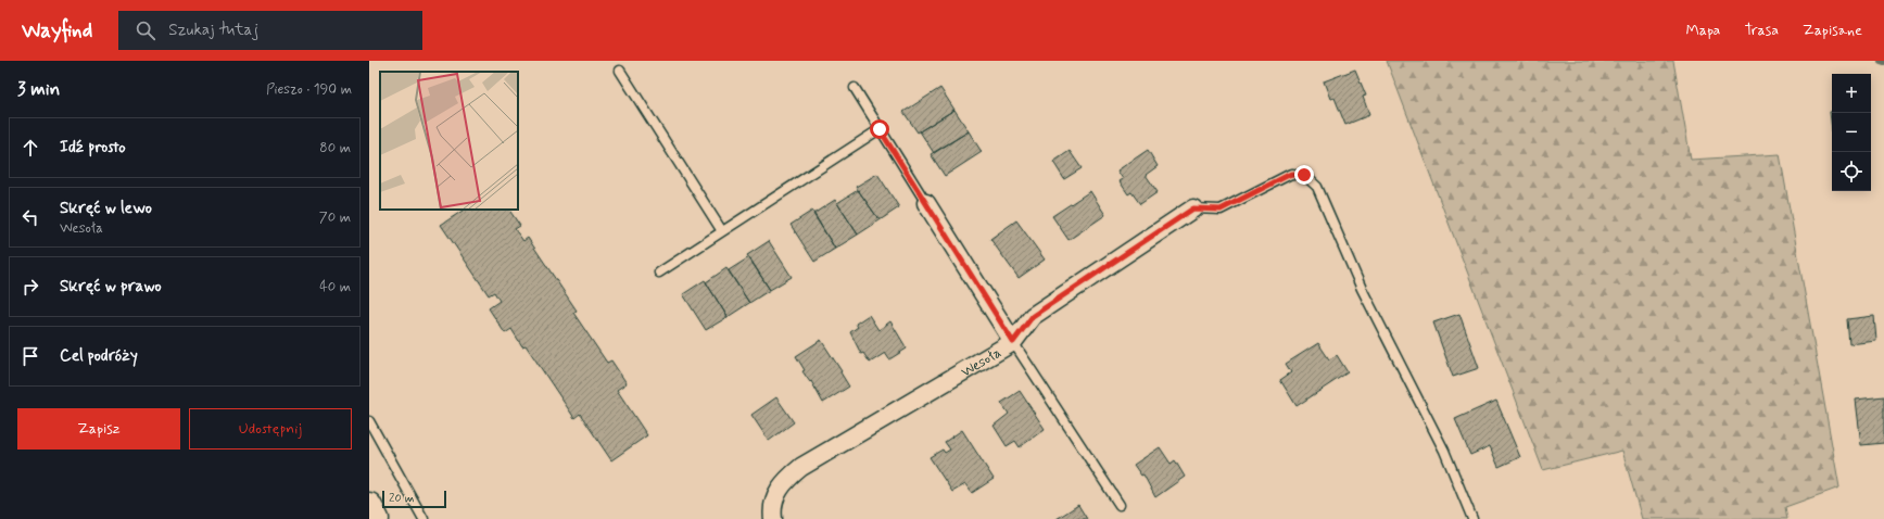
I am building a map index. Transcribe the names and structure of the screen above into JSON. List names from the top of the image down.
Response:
{
  "streets": {
    "street": ["Wesoła"]
  },
  "scale_bar": "20 m",
  "page": {
    "header": "Wayfind",
    "search": "Szukaj tutaj",
    "nav": ["Mapa", "Trasa", "Zapisane"],
    "heading": ["3 min", "Pieszo · 190 m"],
    "map_buttons": ["+", "−"],
    "list": [
      ["Idź prosto", "80 m"],
      ["Skręć w lewo", "Wesoła", "70 m"],
      ["Skręć w prawo", "40 m"],
      "Cel podróży"
    ],
    "buttons": ["Zapisz", "Udostępnij"],
    "scale": "20 m"
  }
}
